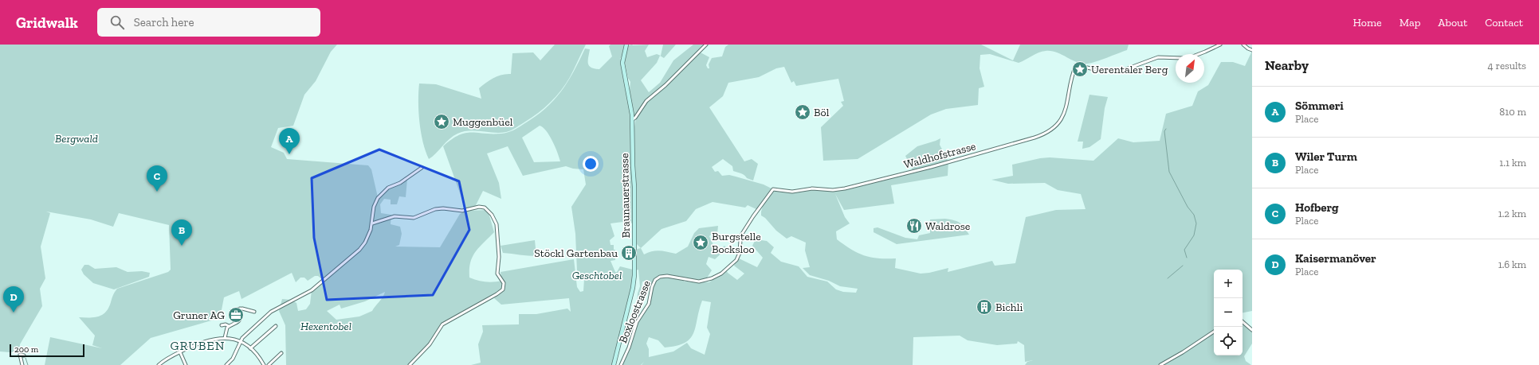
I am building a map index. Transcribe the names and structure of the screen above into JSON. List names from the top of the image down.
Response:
{
  "streets": {
    "street": ["Waldhofstrasse", "Braunauerstrasse", "Boxloostrasse"]
  },
  "crossings": [
    ["Waldhofstrasse", "Boxloostrasse"]
  ],
  "districts": ["GRUBEN"],
  "parks": ["Bergwald", "Geschtobel", "Hexentobel"],
  "places": {
    "place": [
      "Uerentaler Berg",
      "Böl",
      "Muggenbüel",
      "Burgstelle Bocksloo"
    ],
    "restaurant": ["Waldrose"],
    "building": ["Stöckl Gartenbau", "Bichli"],
    "office": ["Gruner AG"]
  },
  "scale_bar": "200 m",
  "north": "top right",
  "page": {
    "header": "Gridwalk",
    "search": "Search here",
    "nav": [
      "Home",
      "Map",
      "About",
      "Contact"
    ],
    "heading": ["Nearby", "4 results"],
    "list": [
      {
        "mark": "A",
        "name": "Sömmeri",
        "note": "Place",
        "value": "810 m"
      },
      {
        "mark": "B",
        "name": "Wiler Turm",
        "note": "Place",
        "value": "1.1 km"
      },
      {
        "mark": "C",
        "name": "Hofberg",
        "note": "Place",
        "value": "1.2 km"
      },
      {
        "mark": "D",
        "name": "Kaisermanöver",
        "note": "Place",
        "value": "1.6 km"
      }
    ],
    "pins": [
      "A",
      "C",
      "B",
      "D"
    ],
    "map_buttons": ["+", "−"],
    "scale": "200 m"
  }
}
